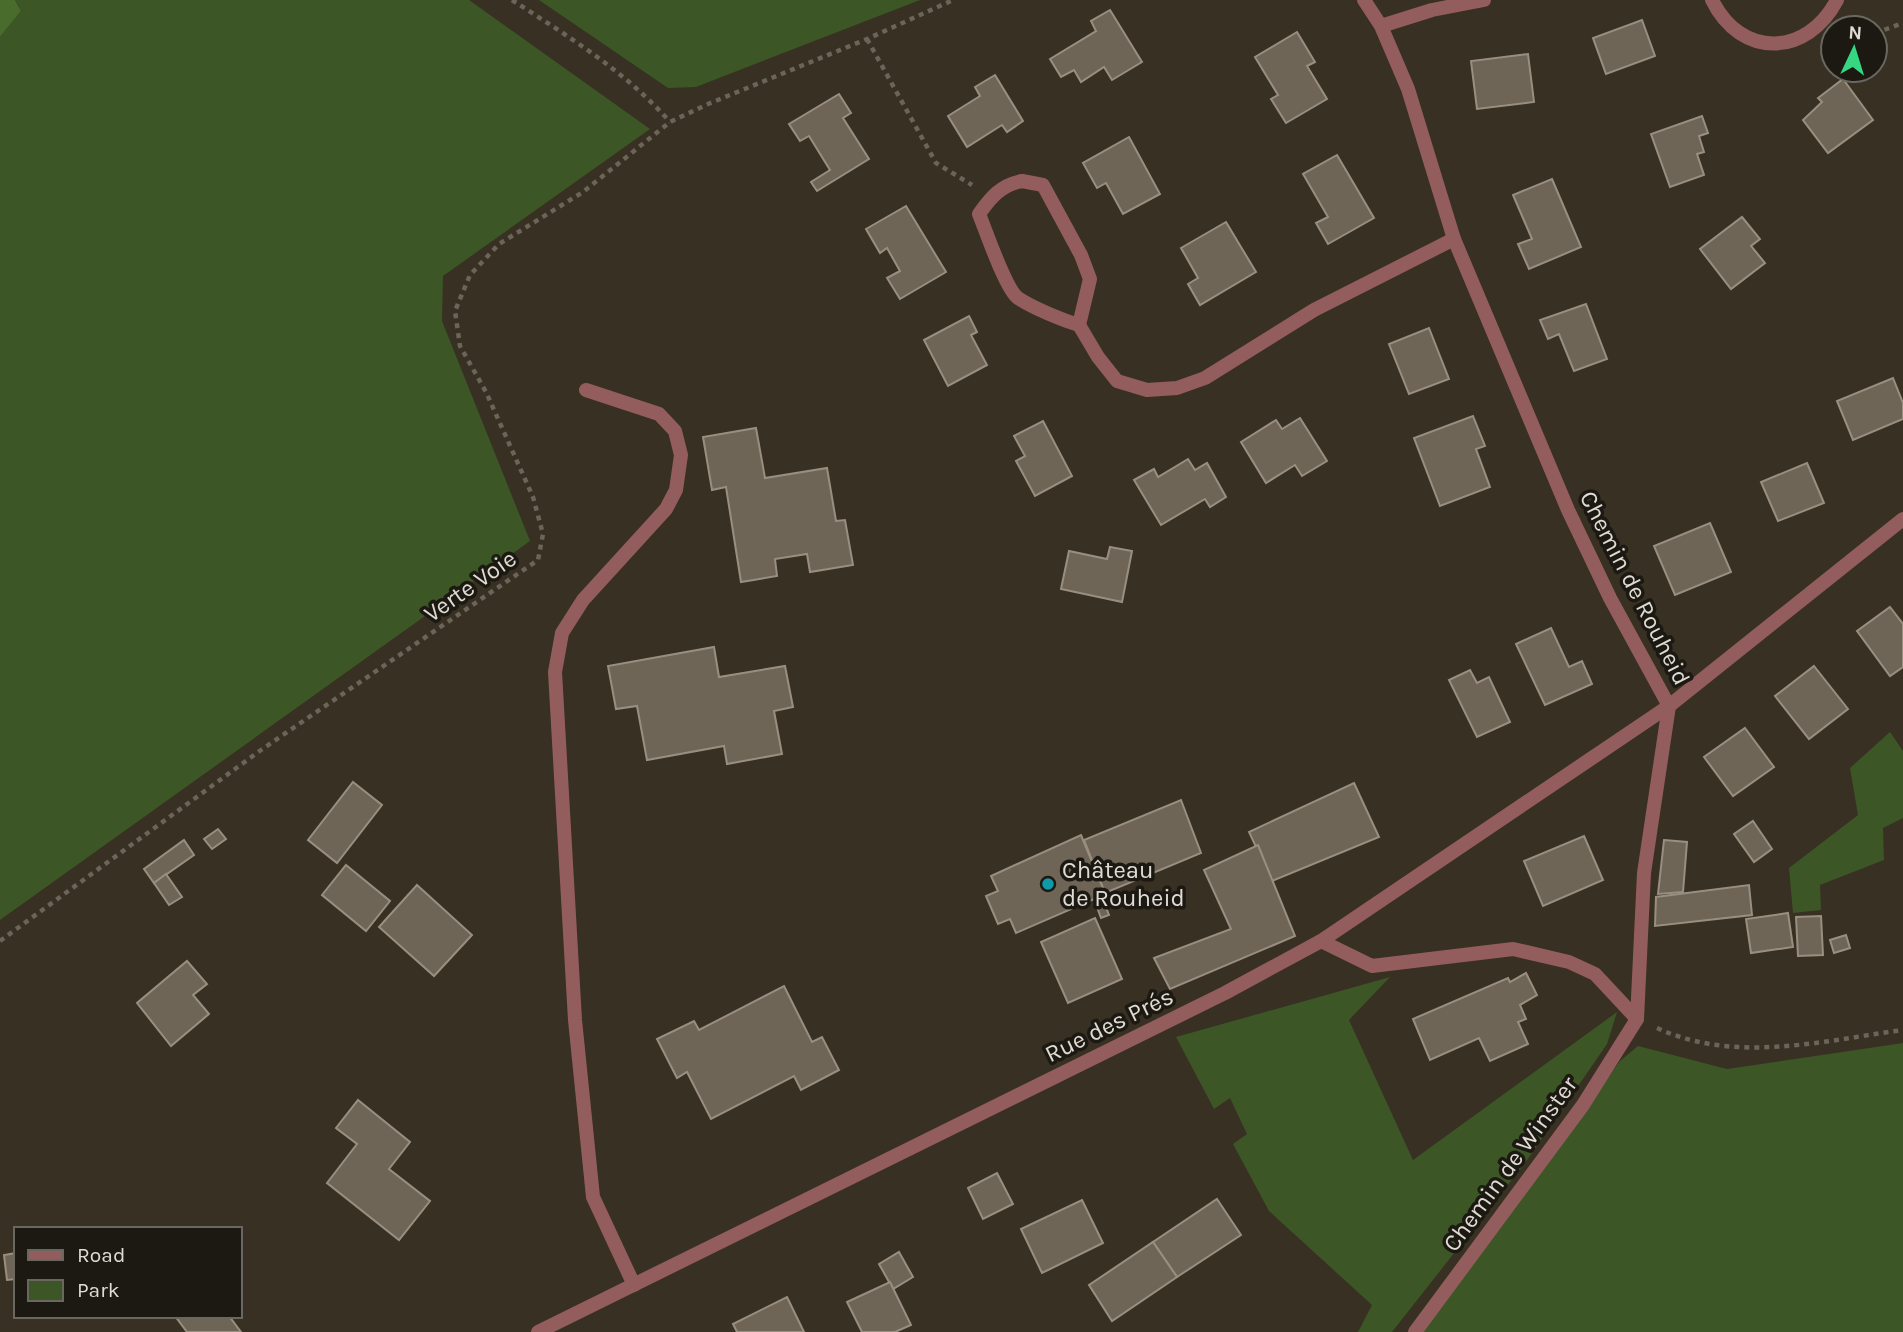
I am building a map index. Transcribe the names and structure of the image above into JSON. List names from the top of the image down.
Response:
{
  "streets": {
    "street": ["Chemin de Rouheid", "Rue des Prés", "Chemin de Winster"],
    "path": ["Verte Voie"]
  },
  "crossings": [
    ["Chemin de Rouheid", "Rue des Prés"],
    ["Chemin de Rouheid", "Chemin de Winster"]
  ],
  "places": ["Château de Rouheid"],
  "legend": ["Road", "Park"],
  "north": "top"
}
